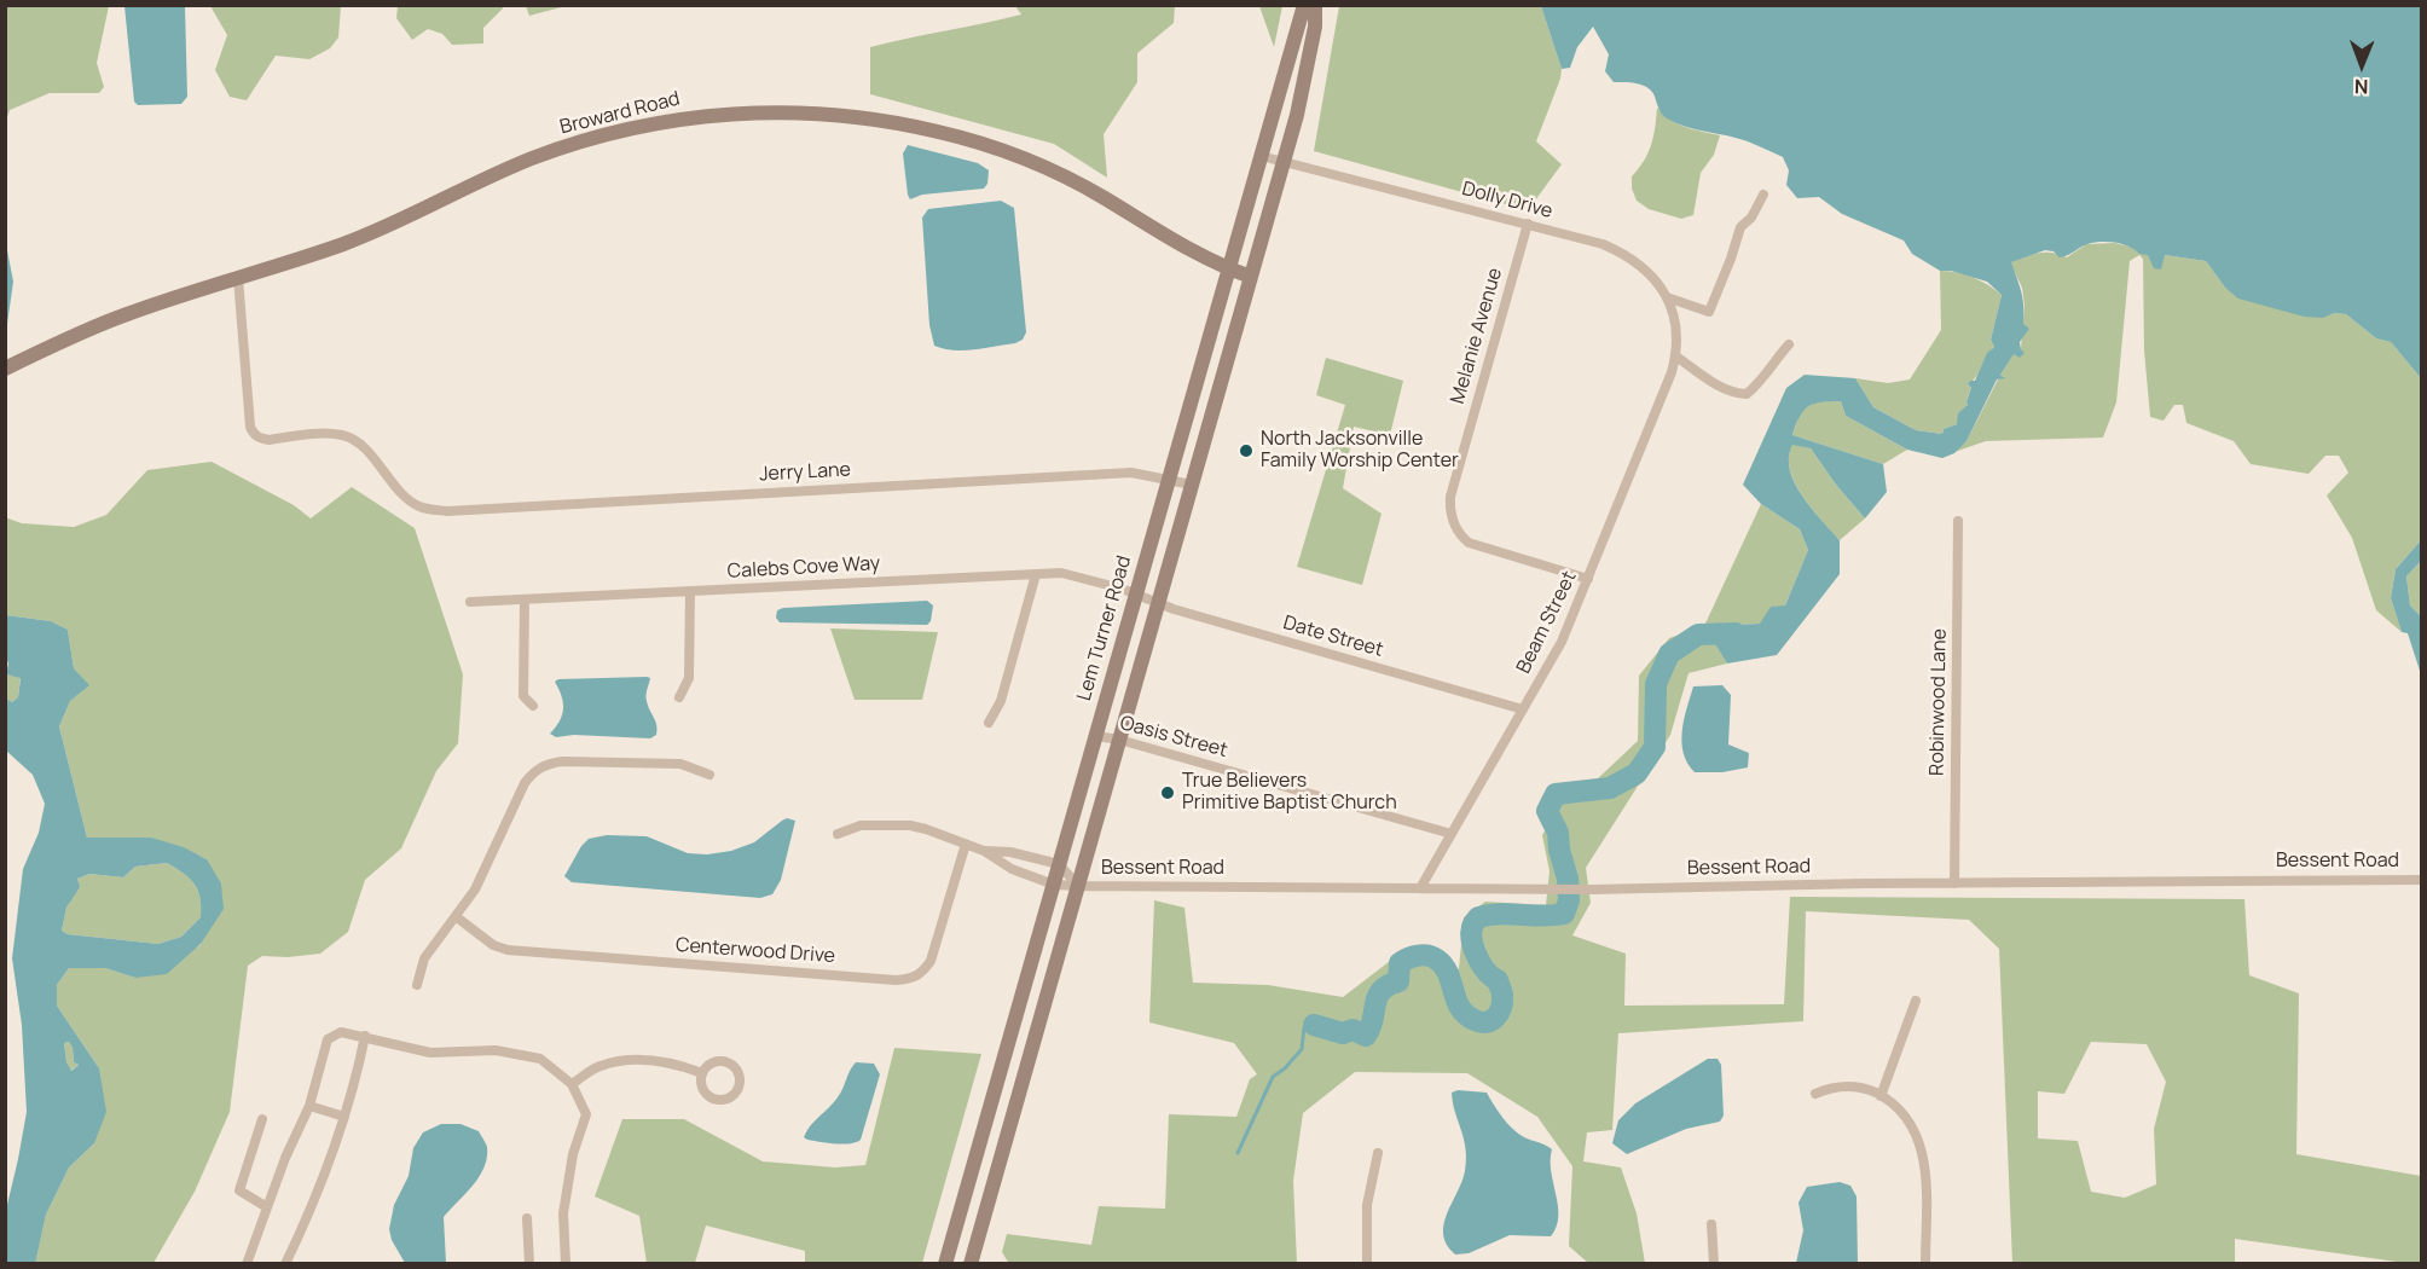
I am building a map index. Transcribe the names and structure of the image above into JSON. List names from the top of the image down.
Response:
{
  "streets": {
    "main road": ["Broward Road", "Lem Turner Road"],
    "street": [
      "Dolly Drive",
      "Melanie Avenue",
      "Jerry Lane",
      "Calebs Cove Way",
      "Beam Street",
      "Date Street",
      "Robinwood Lane",
      "Oasis Street",
      "Bessent Road",
      "Centerwood Drive"
    ]
  },
  "crossings": [
    ["Broward Road", "Jerry Lane"],
    ["Broward Road", "Lem Turner Road"],
    ["Dolly Drive", "Melanie Avenue"],
    ["Dolly Drive", "Beam Street"],
    ["Dolly Drive", "Lem Turner Road"],
    ["Melanie Avenue", "Beam Street"],
    ["Jerry Lane", "Lem Turner Road"],
    ["Calebs Cove Way", "Lem Turner Road"],
    ["Calebs Cove Way", "Date Street"],
    ["Beam Street", "Date Street"],
    ["Beam Street", "Oasis Street"],
    ["Beam Street", "Bessent Road"],
    ["Lem Turner Road", "Date Street"],
    ["Lem Turner Road", "Oasis Street"],
    ["Lem Turner Road", "Bessent Road"],
    ["Robinwood Lane", "Bessent Road"],
    ["Bessent Road", "Centerwood Drive"]
  ],
  "places": ["North Jacksonville Family Worship Center", "True Believers Primitive Baptist Church"],
  "north": "bottom"
}
